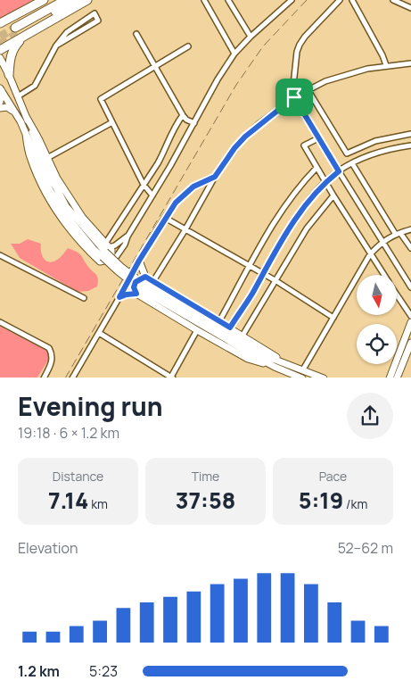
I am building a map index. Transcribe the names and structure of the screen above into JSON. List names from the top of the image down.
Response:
{
  "north": "bottom",
  "page": {
    "heading": ["Evening run", "19:18 · 6 × 1.2 km"],
    "stats": [
      ["Distance", "7.14 km"],
      ["Time", "37:58"],
      ["Pace", "5:19 /km"]
    ],
    "chart": ["Elevation", "52–62 m"],
    "list": [
      {
        "name": "1.2 km",
        "note": "5:23"
      }
    ]
  }
}
